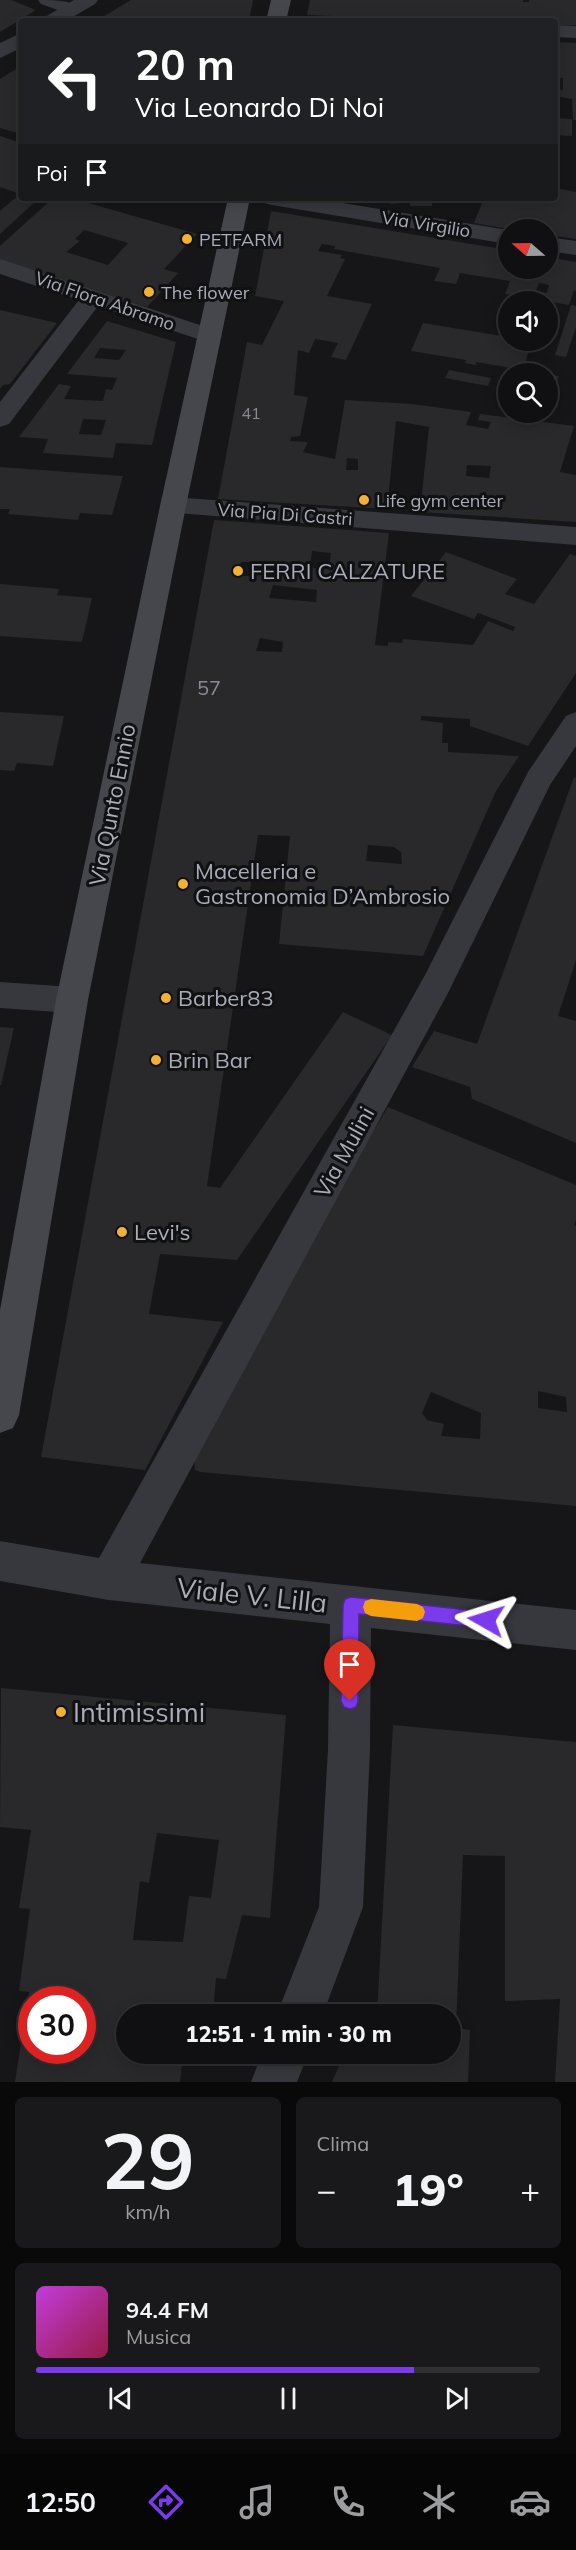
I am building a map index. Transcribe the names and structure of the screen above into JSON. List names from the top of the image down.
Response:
{
  "streets": {
    "main road": ["Via Qunto Ennio"],
    "street": [
      "Via Virgilio",
      "Via Flora Abramo",
      "Via Pia Di Castri",
      "Via Mulini",
      "Viale V. Lilla"
    ]
  },
  "crossings": [
    ["Via Flora Abramo", "Via Qunto Ennio"],
    ["Via Pia Di Castri", "Via Qunto Ennio"],
    ["Via Mulini", "Viale V. Lilla"]
  ],
  "places": [
    "PETFARM",
    "The flower",
    "Life gym center",
    "FERRI CALZATURE",
    "Macelleria e Gastronomia D’Ambrosio",
    "Barber83",
    "Brin Bar",
    "Levi's",
    "Intimissimi"
  ],
  "house_numbers": ["41", "57"],
  "north": "left",
  "page": {
    "turn": ["20 m", "Via Leonardo Di Noi"],
    "then": "Poi",
    "limit": "30",
    "trip": "12:51 · 1 min · 30 m",
    "tile": [
      ["29", "km/h"],
      "Clima"
    ],
    "heat": ["−", "19°", "+"],
    "song": ["94.4 FM", "Musica"],
    "tabs": "12:50"
  }
}
